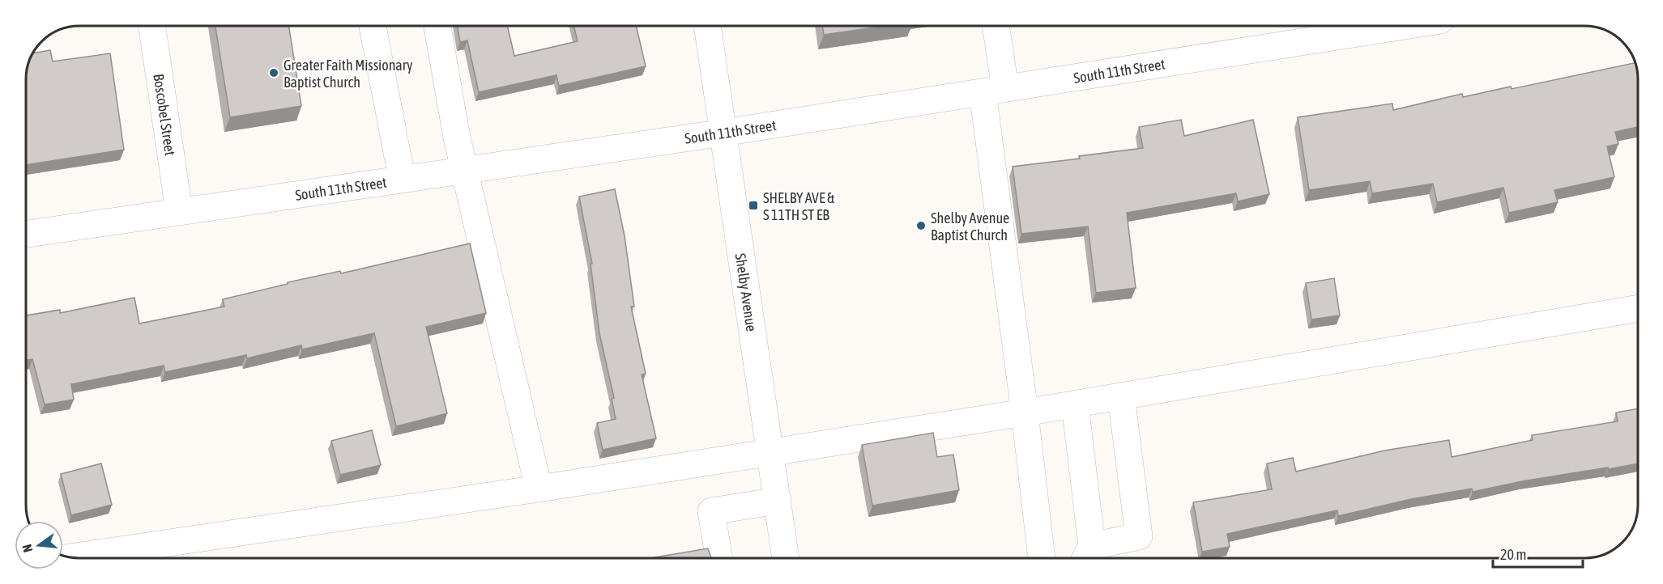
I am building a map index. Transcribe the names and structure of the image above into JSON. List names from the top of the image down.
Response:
{
  "streets": {
    "street": ["South 11th Street", "Boscobel Street", "Shelby Avenue"]
  },
  "crossings": [
    ["South 11th Street", "Boscobel Street"],
    ["South 11th Street", "Shelby Avenue"]
  ],
  "places": {
    "other": ["Greater Faith Missionary Baptist Church", "Shelby Avenue Baptist Church"],
    "transit": ["SHELBY AVE & S 11TH ST EB"]
  },
  "scale_bar": "20 m",
  "north": "left"
}
